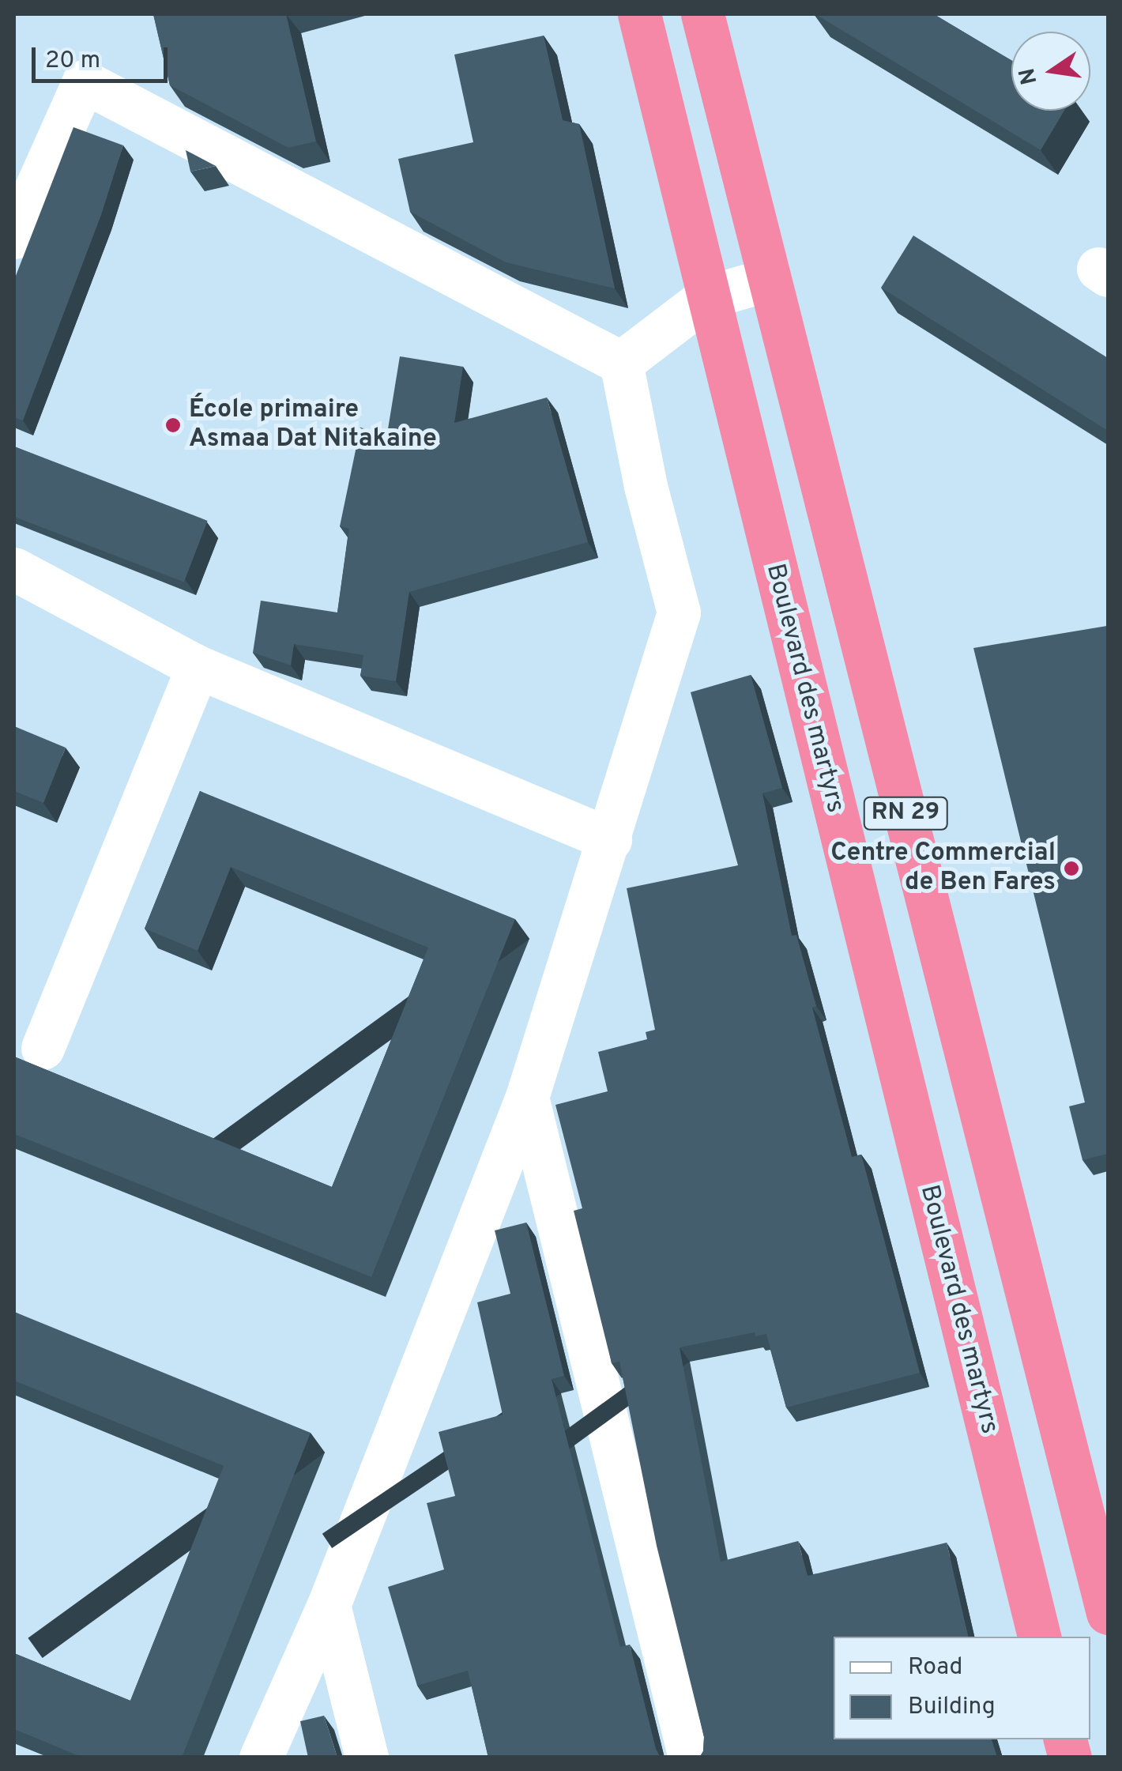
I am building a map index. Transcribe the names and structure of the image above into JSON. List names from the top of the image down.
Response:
{
  "streets": {
    "highway": ["Boulevard des martyrs", "RN 29"]
  },
  "places": ["École primaire Asmaa Dat Nitakaine", "Centre Commercial de Ben Fares"],
  "legend": ["Road", "Building"],
  "scale_bar": "20 m",
  "north": "left"
}
